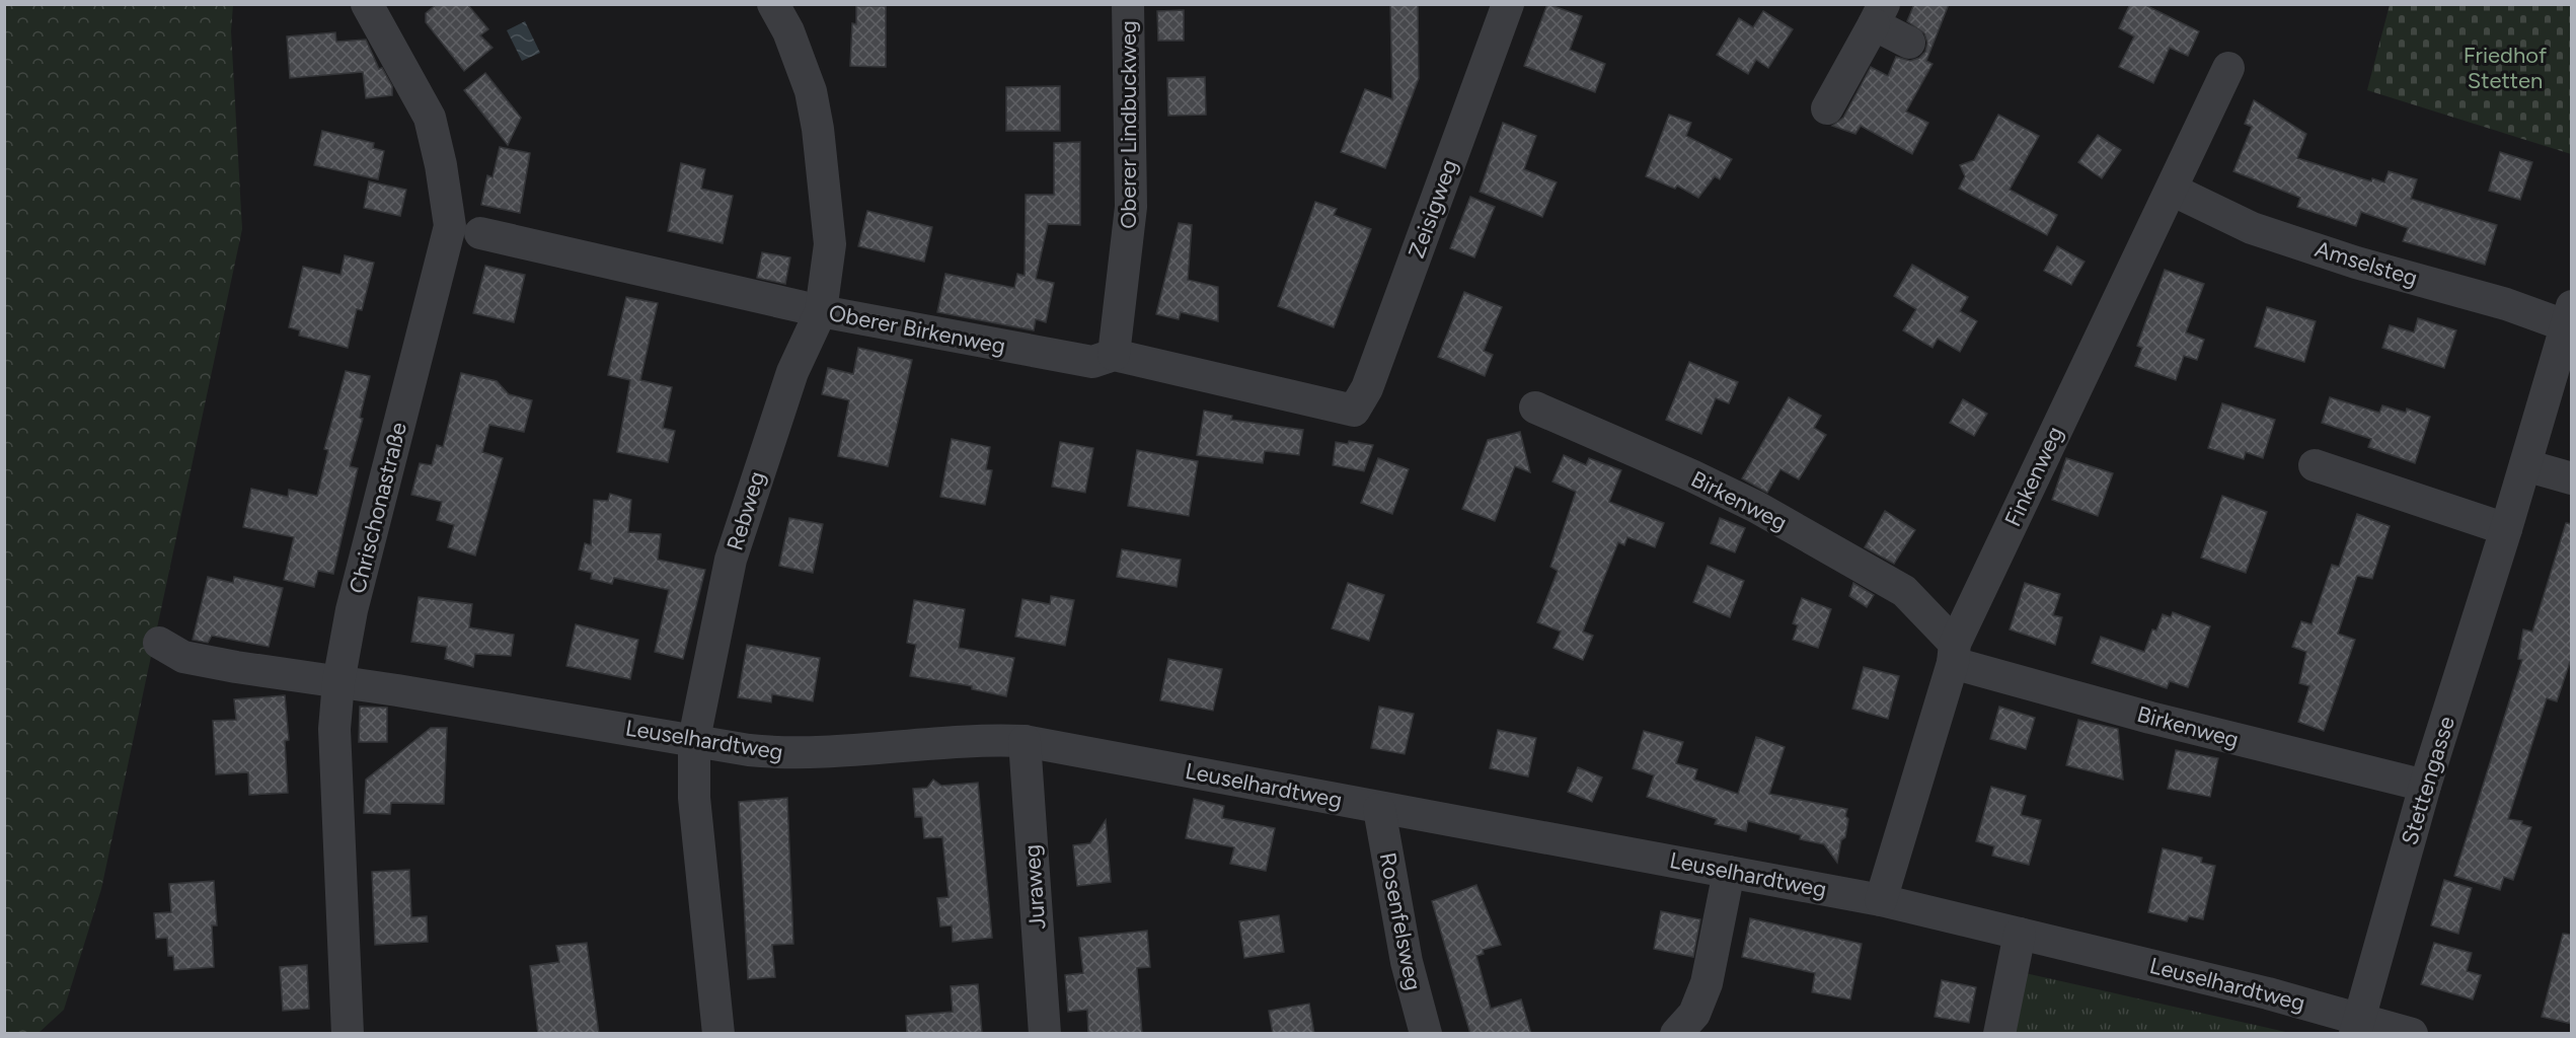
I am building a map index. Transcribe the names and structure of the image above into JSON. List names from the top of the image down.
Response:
{
  "streets": {
    "street": [
      "Oberer Lindbuckweg",
      "Zeisigweg",
      "Amselsteg",
      "Oberer Birkenweg",
      "Finkenweg",
      "Birkenweg",
      "Chrischonastraße",
      "Rebweg",
      "Leuselhardtweg",
      "Stettengasse",
      "Juraweg",
      "Rosenfelsweg"
    ]
  },
  "crossings": [
    ["Oberer Lindbuckweg", "Oberer Birkenweg"],
    ["Zeisigweg", "Oberer Birkenweg"],
    ["Amselsteg", "Finkenweg"],
    ["Amselsteg", "Stettengasse"],
    ["Oberer Birkenweg", "Chrischonastraße"],
    ["Oberer Birkenweg", "Rebweg"],
    ["Finkenweg", "Birkenweg"],
    ["Finkenweg", "Leuselhardtweg"],
    ["Birkenweg", "Stettengasse"],
    ["Chrischonastraße", "Leuselhardtweg"],
    ["Rebweg", "Leuselhardtweg"],
    ["Leuselhardtweg", "Stettengasse"],
    ["Leuselhardtweg", "Juraweg"],
    ["Leuselhardtweg", "Rosenfelsweg"]
  ],
  "parks": ["Friedhof Stetten"]
}
